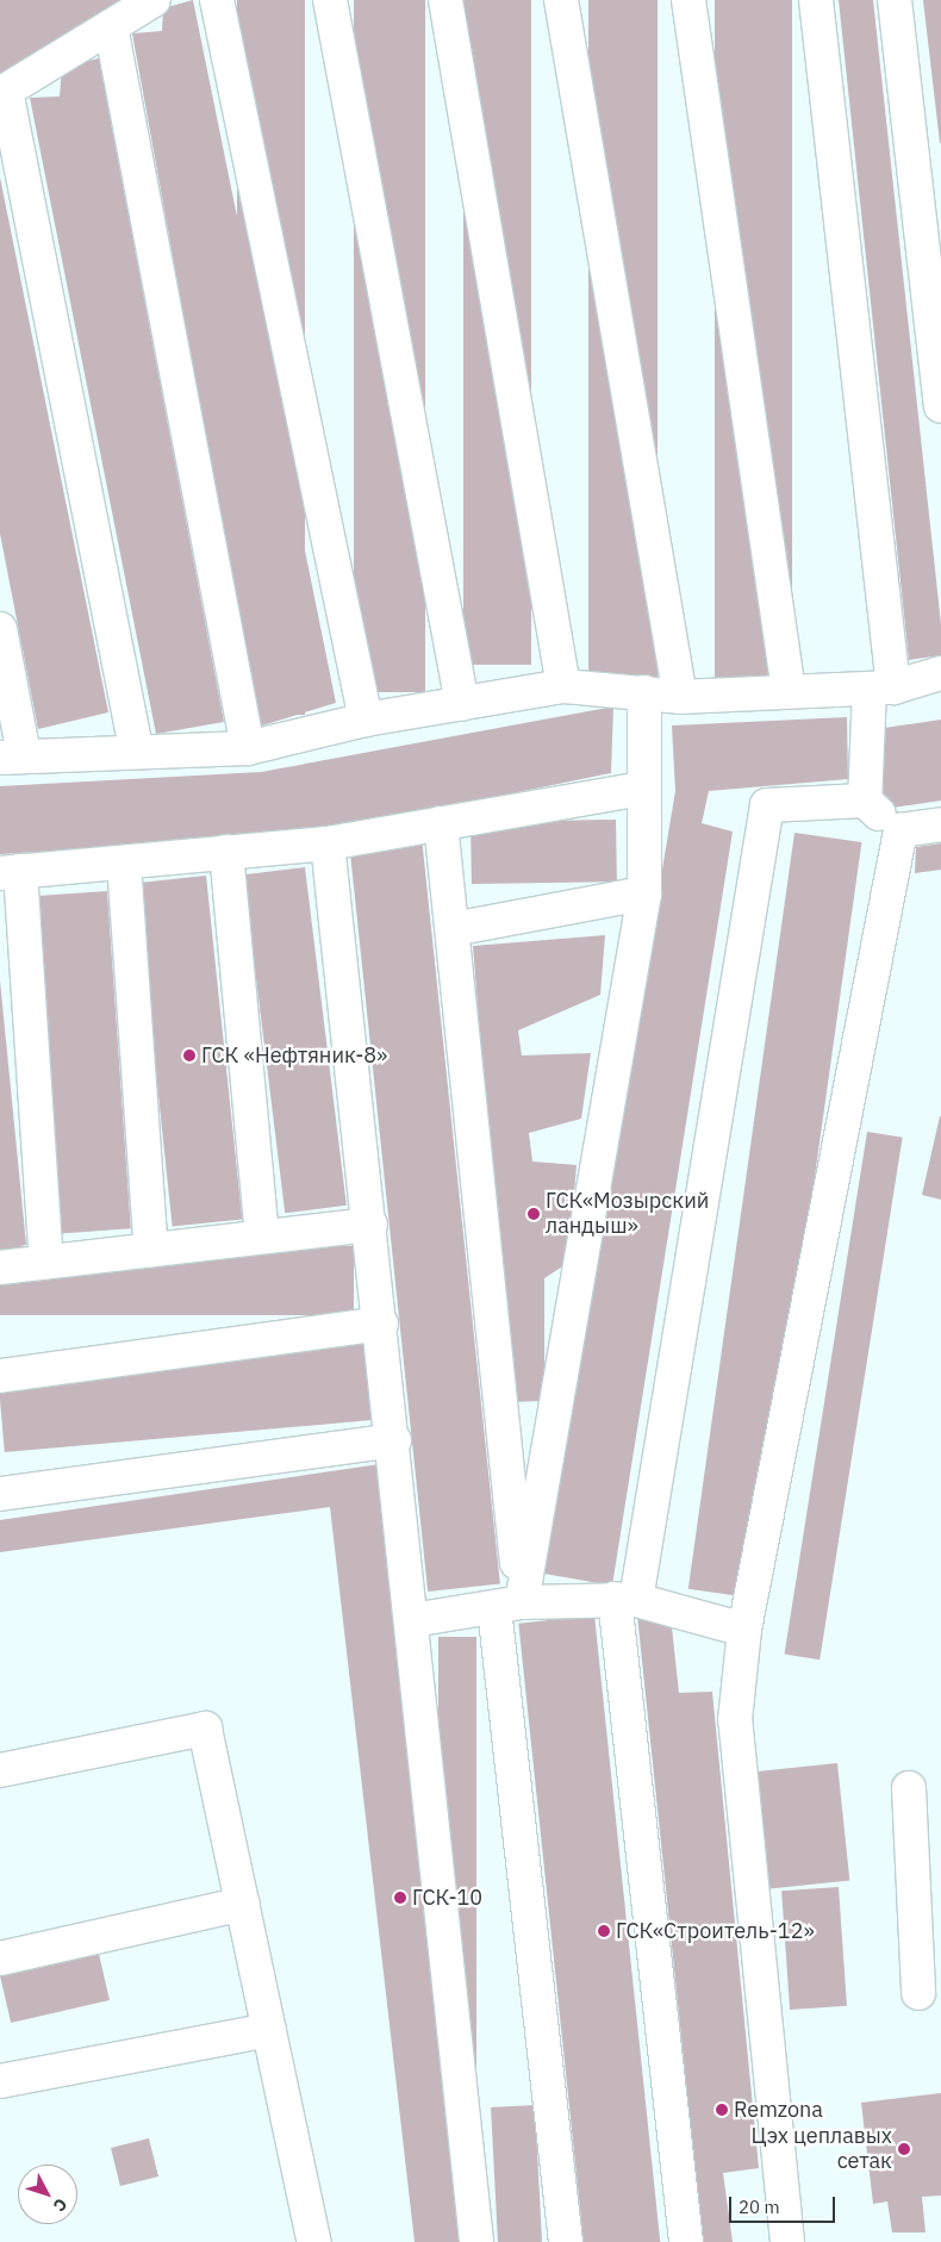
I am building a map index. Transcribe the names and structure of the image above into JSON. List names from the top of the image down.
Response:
{
  "places": [
    "ГСК «Нефтяник-8»",
    "ГСК«Мозырский ландыш»",
    "ГСК-10",
    "ГСК«Строитель-12»",
    "Remzona",
    "Цэх цеплавых сетак"
  ],
  "scale_bar": "20 m",
  "north": "bottom right"
}
